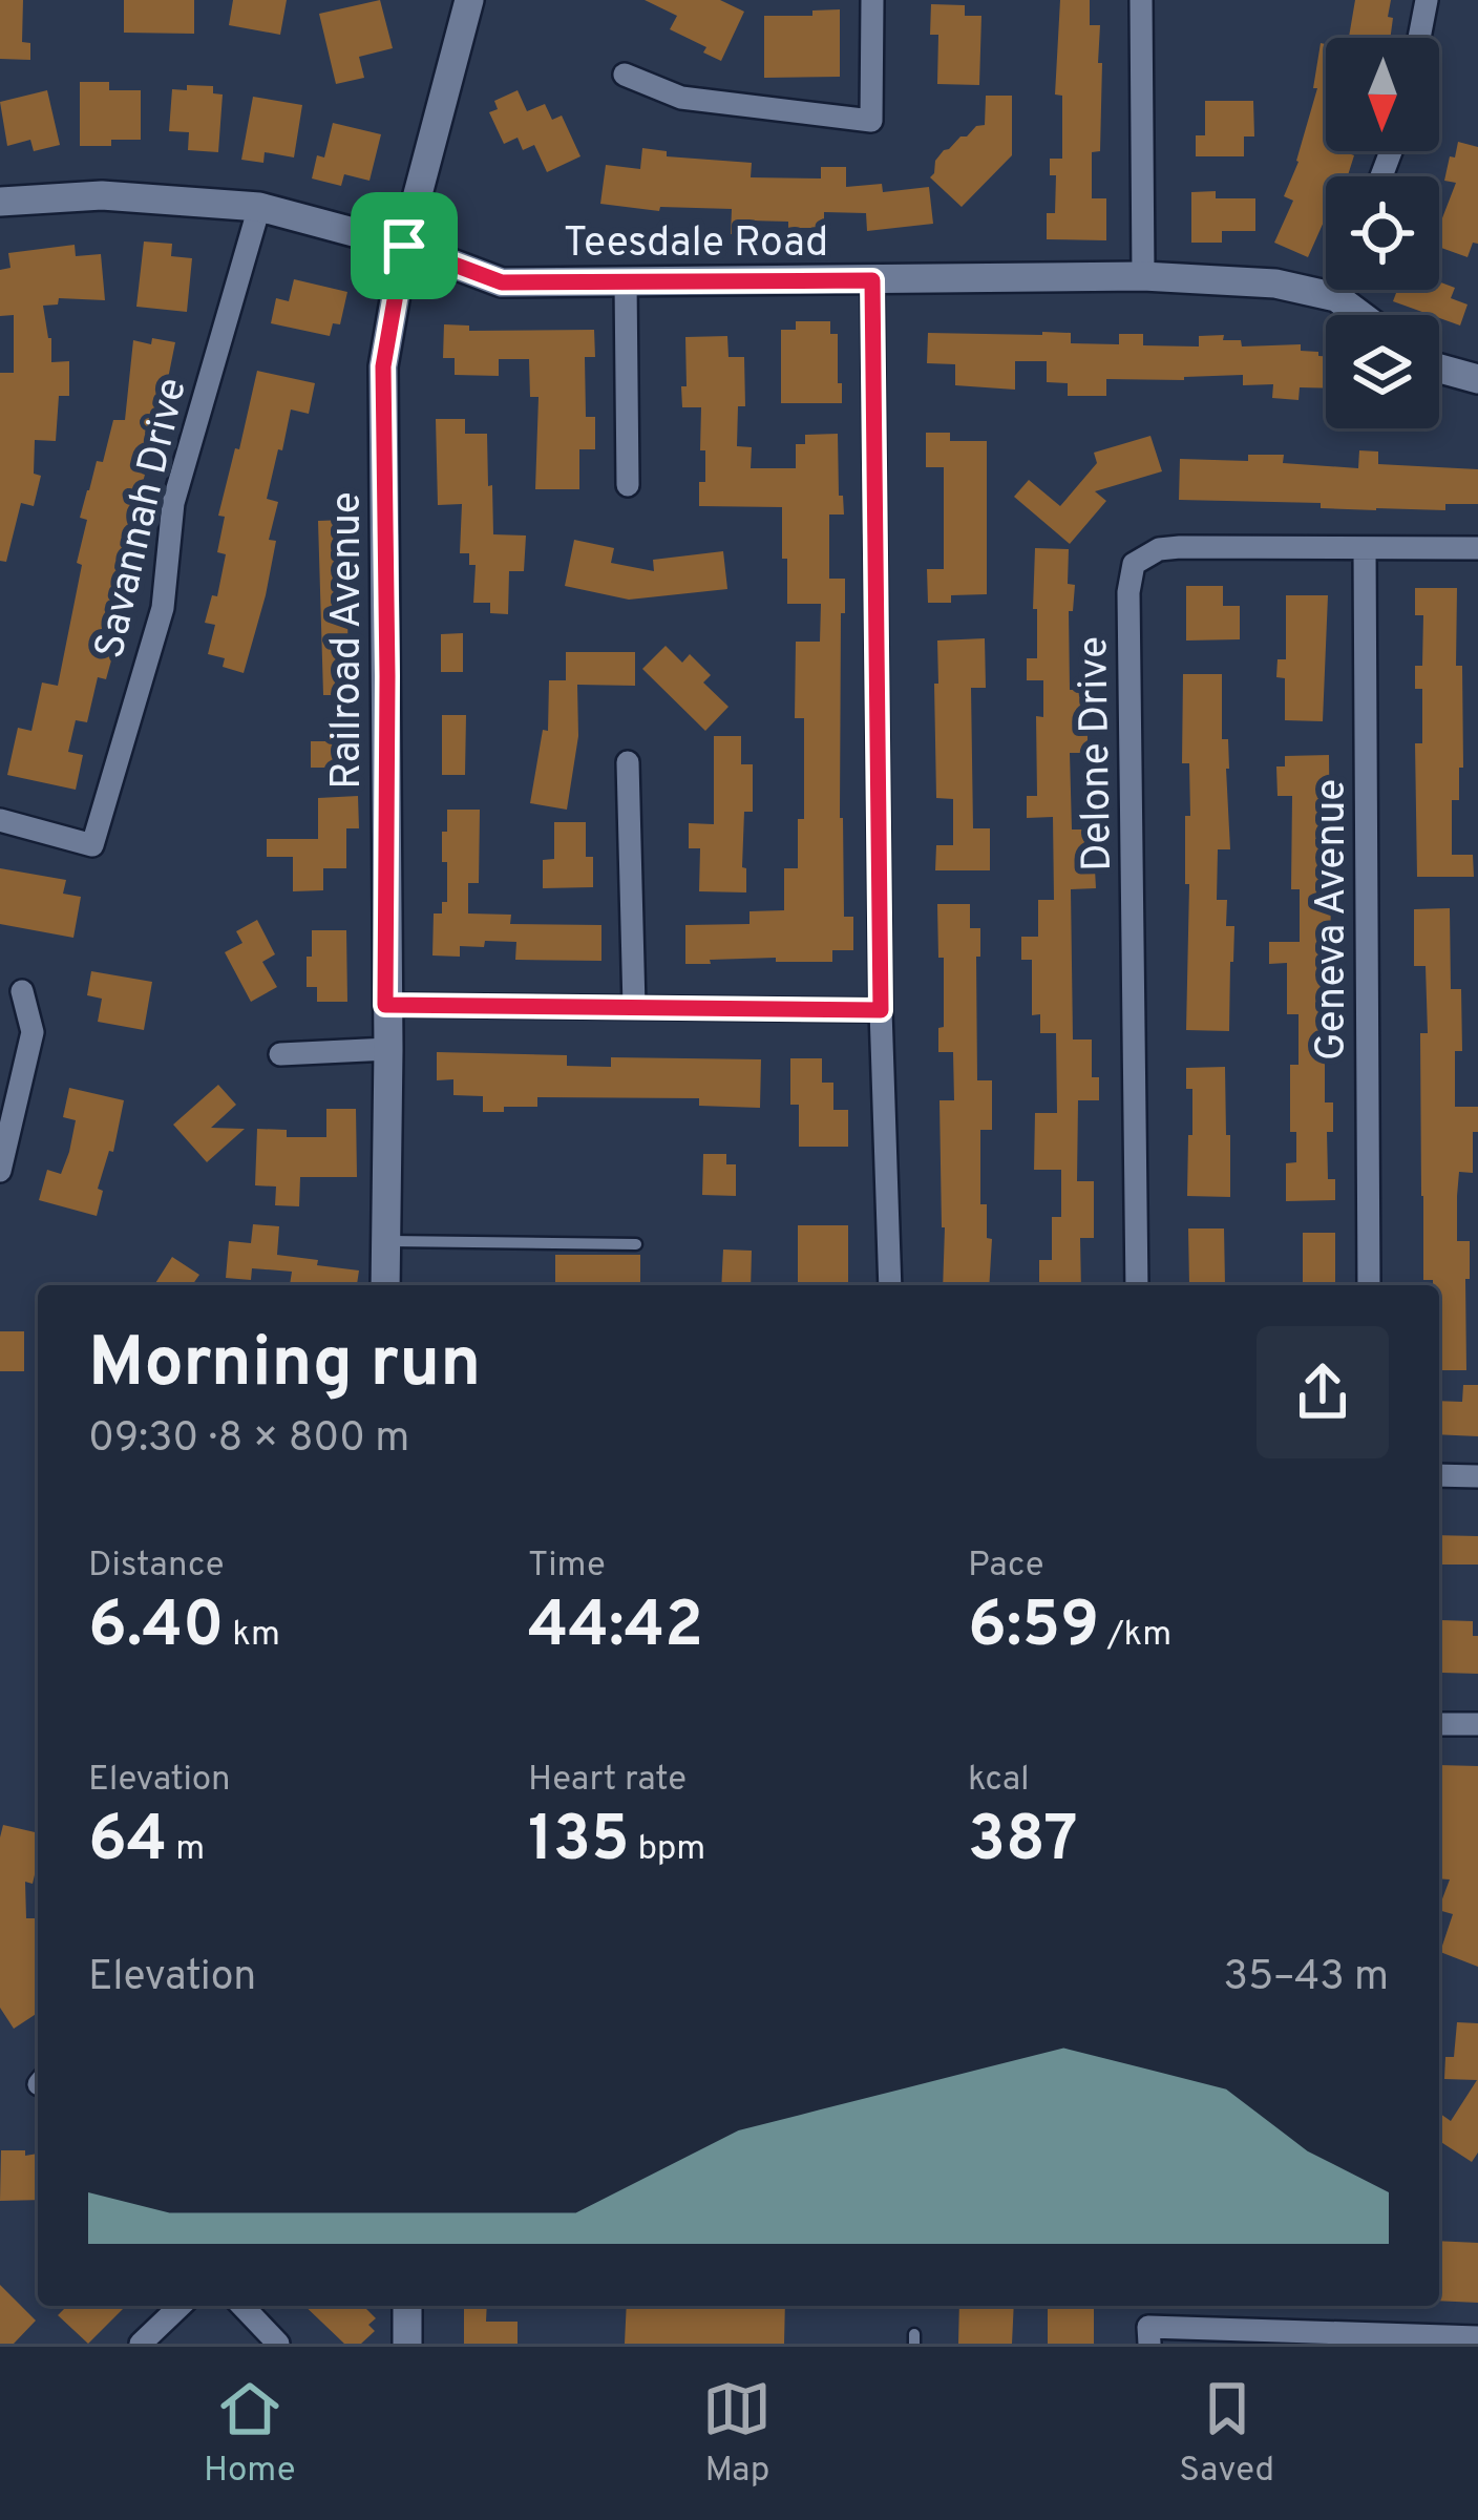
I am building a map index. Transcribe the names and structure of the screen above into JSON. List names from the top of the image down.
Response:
{
  "streets": {
    "street": [
      "Teesdale Road",
      "Savannah Drive",
      "Railroad Avenue",
      "Delone Drive",
      "Geneva Avenue"
    ]
  },
  "crossings": [
    ["Teesdale Road", "Savannah Drive"],
    ["Teesdale Road", "Railroad Avenue"],
    ["Delone Drive", "Geneva Avenue"]
  ],
  "north": "bottom",
  "page": {
    "heading": ["Morning run", "09:30 · 8 × 800 m"],
    "stats": [
      ["Distance", "6.40 km"],
      ["Time", "44:42"],
      ["Pace", "6:59 /km"],
      ["Elevation", "64 m"],
      ["Heart rate", "135 bpm"],
      ["kcal", "387"]
    ],
    "chart": ["Elevation", "35–43 m"],
    "tabs": ["Home", "Map", "Saved"]
  }
}
